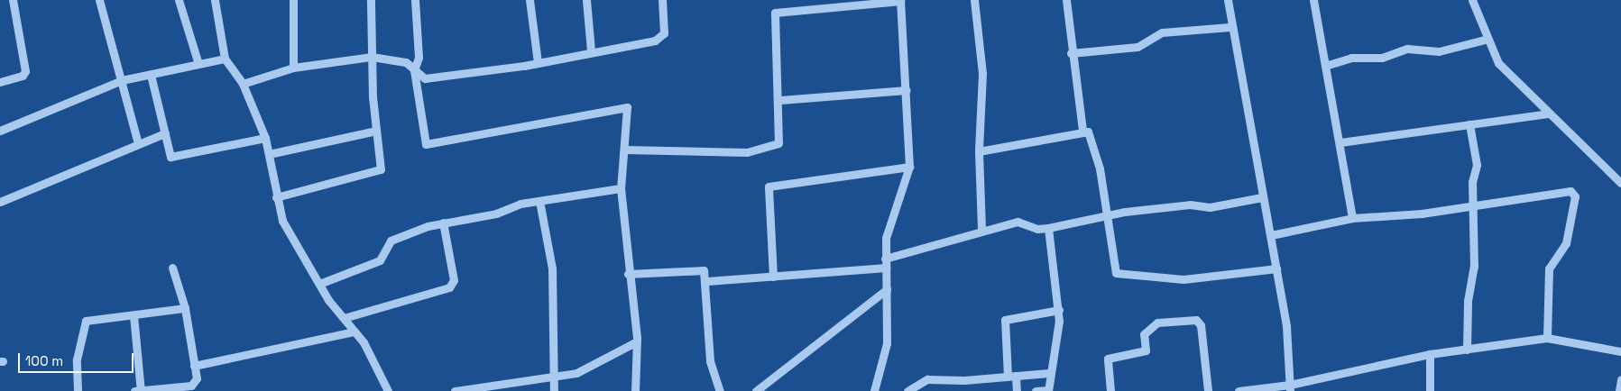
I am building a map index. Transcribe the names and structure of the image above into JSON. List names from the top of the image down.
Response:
{
  "scale_bar": "100 m"
}
